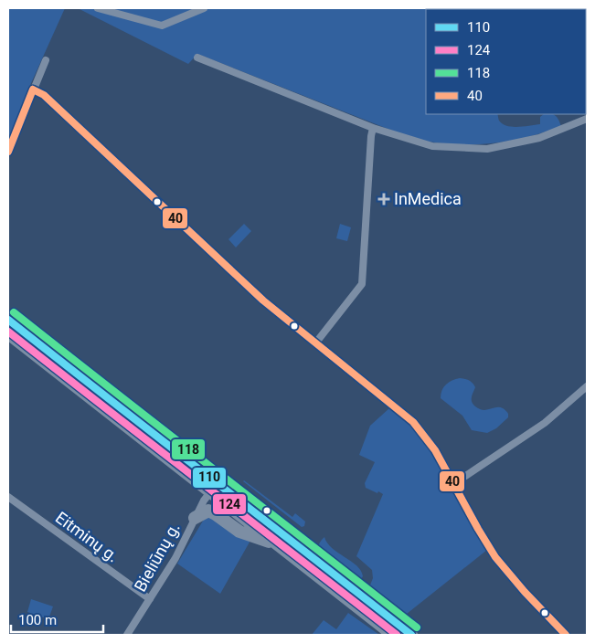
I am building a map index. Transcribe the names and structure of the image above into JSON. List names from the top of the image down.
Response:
{
  "streets": {
    "street": ["Eitminų g.", "Bieliūnų g."]
  },
  "crossings": [
    ["Eitminų g.", "Bieliūnų g."]
  ],
  "places": {
    "health": ["InMedica"]
  },
  "lines": [
    "transit line 40",
    "transit line 118",
    "transit line 110",
    "transit line 124"
  ],
  "legend": [
    "110",
    "124",
    "118",
    "40"
  ],
  "scale_bar": "100 m"
}
